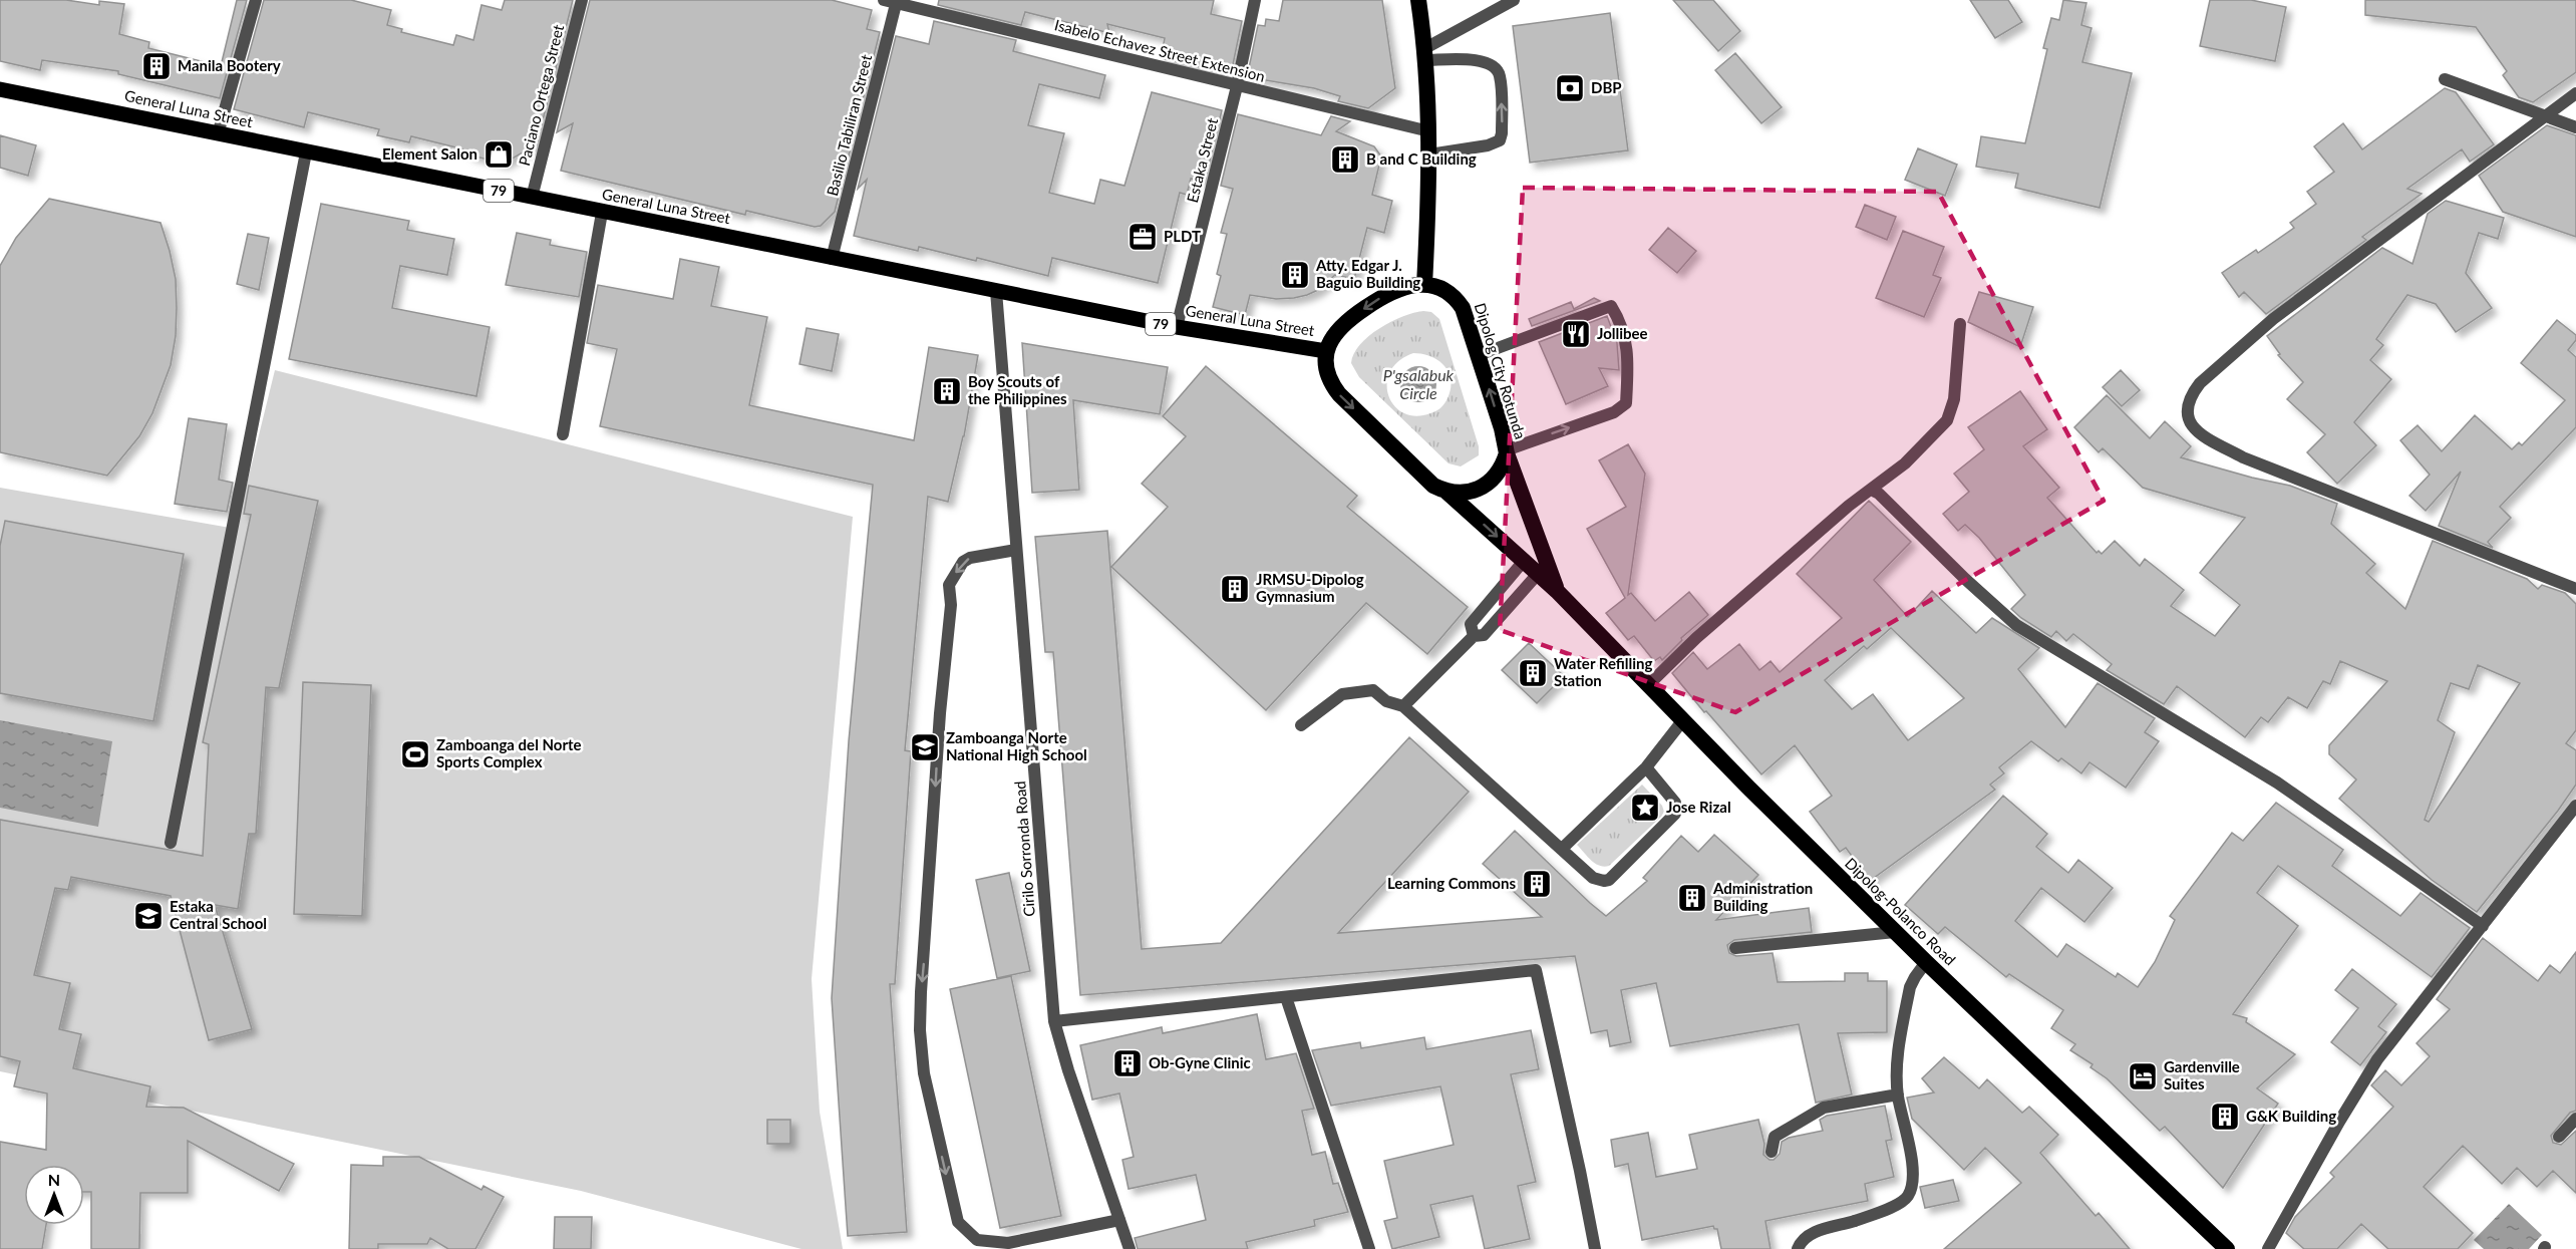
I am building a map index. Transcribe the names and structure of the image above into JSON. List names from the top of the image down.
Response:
{
  "streets": {
    "highway": ["Dipolog City Rotunda", "Dipolog-Polanco Road"],
    "main road": ["General Luna Street", "79"],
    "street": [
      "Isabelo Echavez Street Extension",
      "Paciano Ortega Street",
      "Basilio Tabiliran Street",
      "Estaka Street",
      "Cirilo Sorronda Road"
    ]
  },
  "crossings": [
    ["Isabelo Echavez Street Extension", "Basilio Tabiliran Street"],
    ["Isabelo Echavez Street Extension", "Estaka Street"],
    ["Paciano Ortega Street", "General Luna Street"],
    ["General Luna Street", "Basilio Tabiliran Street"],
    ["General Luna Street", "Estaka Street"],
    ["General Luna Street", "Dipolog City Rotunda"],
    ["General Luna Street", "Cirilo Sorronda Road"],
    ["Dipolog City Rotunda", "Dipolog-Polanco Road"]
  ],
  "water": ["P'gsalabuk Circle"],
  "places": {
    "building": [
      "Manila Bootery",
      "B and C Building",
      "Atty. Edgar J. Baguio Building",
      "Boy Scouts of the Philippines",
      "JRMSU-Dipolog Gymnasium",
      "Water Refilling Station",
      "Learning Commons",
      "Administration Building",
      "Ob-Gyne Clinic",
      "G&K Building"
    ],
    "bank": ["DBP"],
    "shop": ["Element Salon"],
    "office": ["PLDT"],
    "restaurant": ["Jollibee"],
    "school or university": ["Zamboanga Norte National High School", "Estaka Central School"],
    "sports": ["Zamboanga del Norte Sports Complex"],
    "place": ["Jose Rizal"],
    "hotel": ["Gardenville Suites"]
  },
  "north": "top"
}
